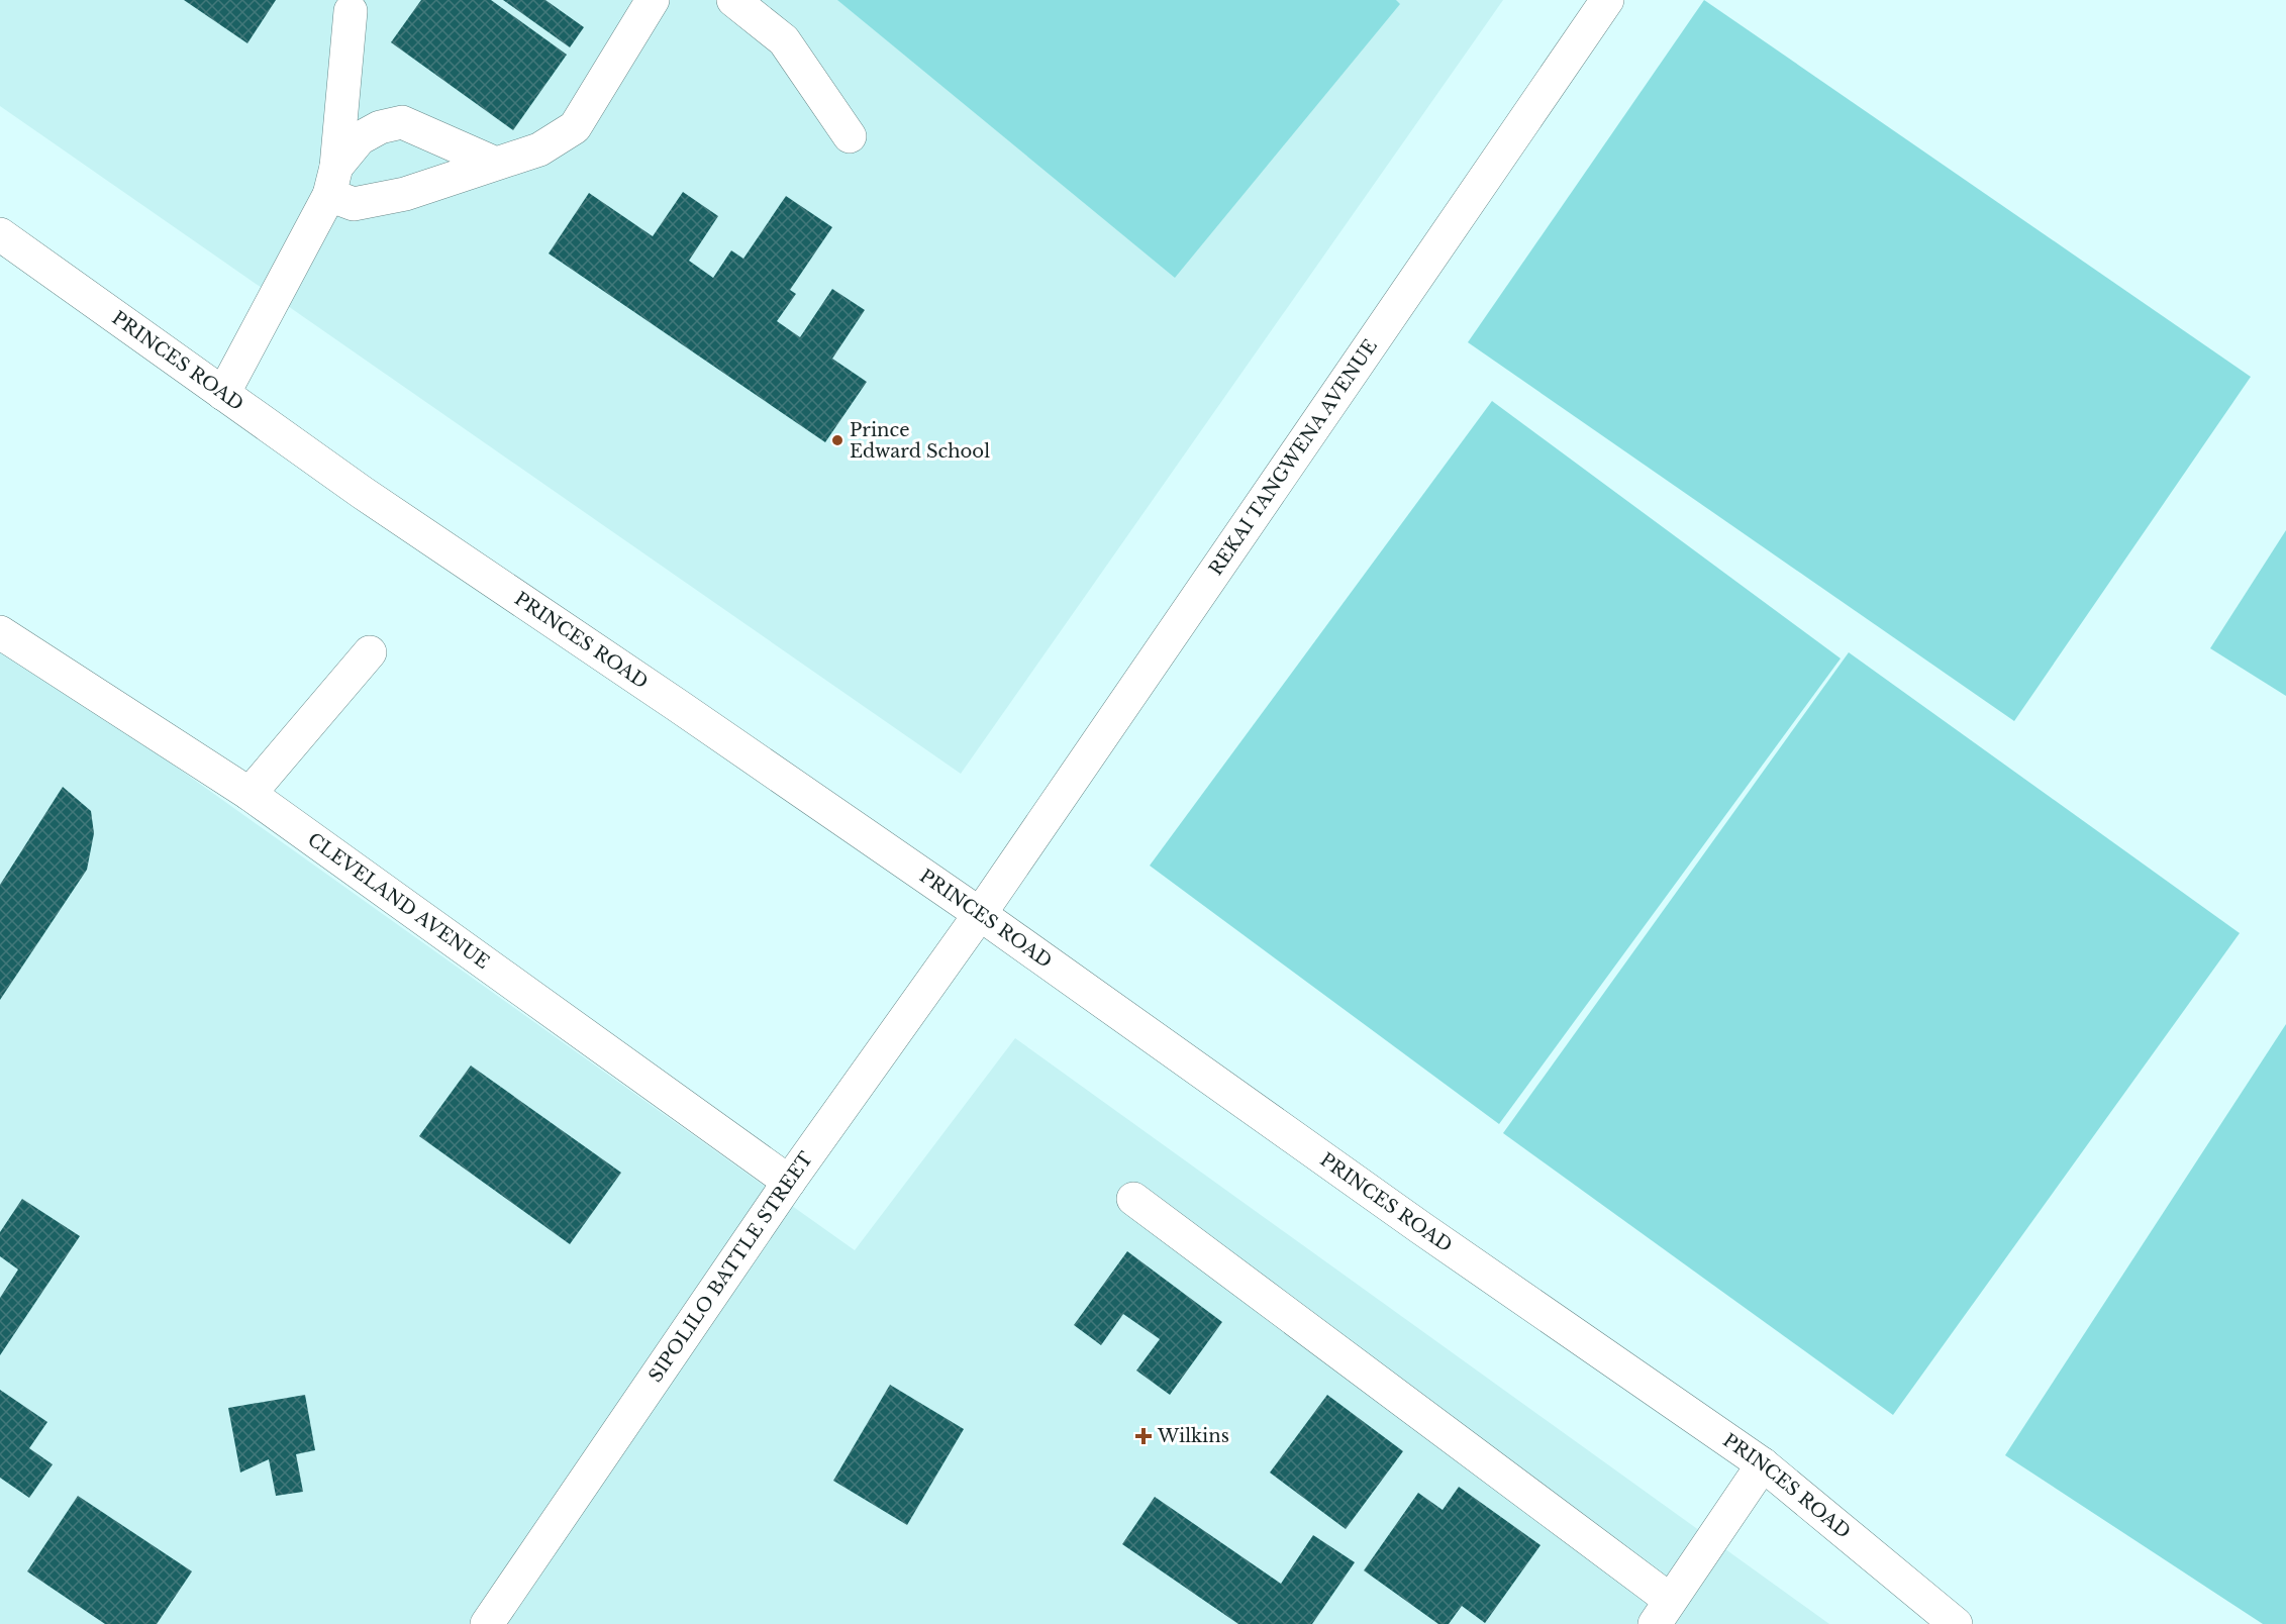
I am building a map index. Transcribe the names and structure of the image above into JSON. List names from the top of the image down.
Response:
{
  "streets": {
    "main road": [
      "PRINCES ROAD",
      "REKAI TANGWENA AVENUE",
      "CLEVELAND AVENUE",
      "SIPOLILO BATTLE STREET"
    ]
  },
  "crossings": [
    ["PRINCES ROAD", "REKAI TANGWENA AVENUE"],
    ["PRINCES ROAD", "SIPOLILO BATTLE STREET"],
    ["REKAI TANGWENA AVENUE", "SIPOLILO BATTLE STREET"],
    ["CLEVELAND AVENUE", "SIPOLILO BATTLE STREET"]
  ],
  "places": {
    "other": ["Prince Edward School"],
    "health": ["Wilkins"]
  }
}
